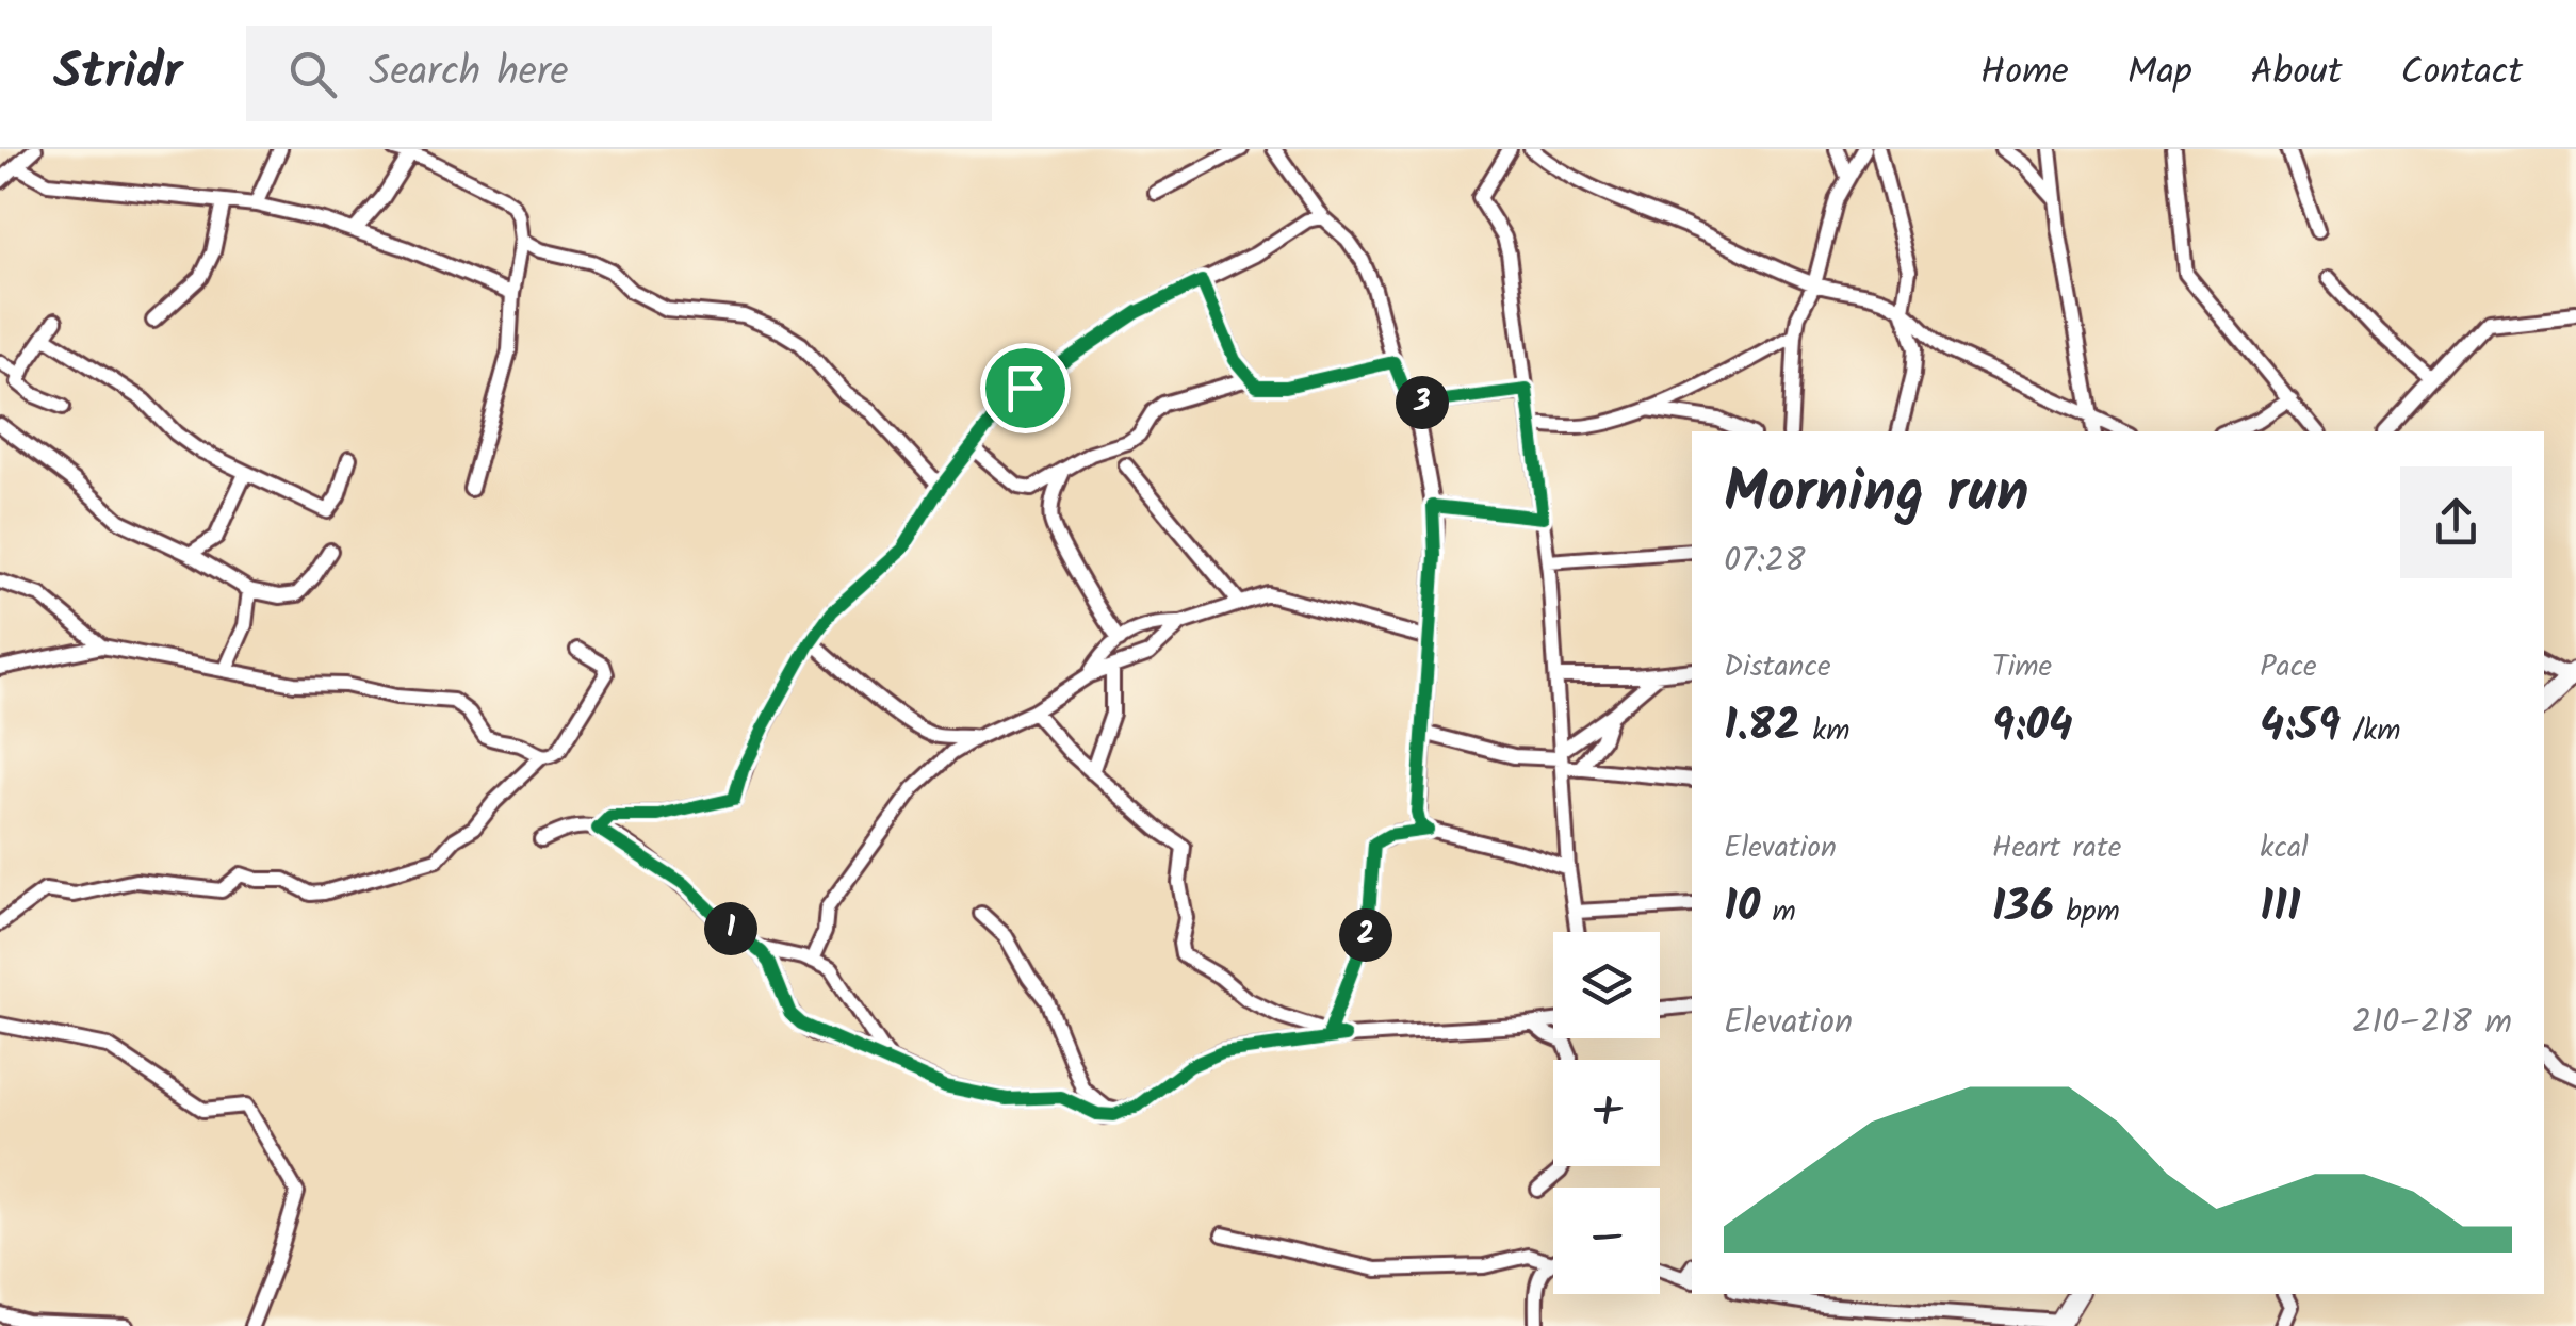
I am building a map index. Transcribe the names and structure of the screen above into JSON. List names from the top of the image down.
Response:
{
  "page": {
    "header": "Stridr",
    "search": "Search here",
    "nav": [
      "Home",
      "Map",
      "About",
      "Contact"
    ],
    "pins": ["3", "1", "2"],
    "heading": ["Morning run", "07:28"],
    "stats": [
      ["Distance", "1.82 km"],
      ["Time", "9:04"],
      ["Pace", "4:59 /km"],
      ["Elevation", "10 m"],
      ["Heart rate", "136 bpm"],
      ["kcal", "111"]
    ],
    "map_buttons": ["+", "−"],
    "chart": ["Elevation", "210–218 m"]
  }
}
